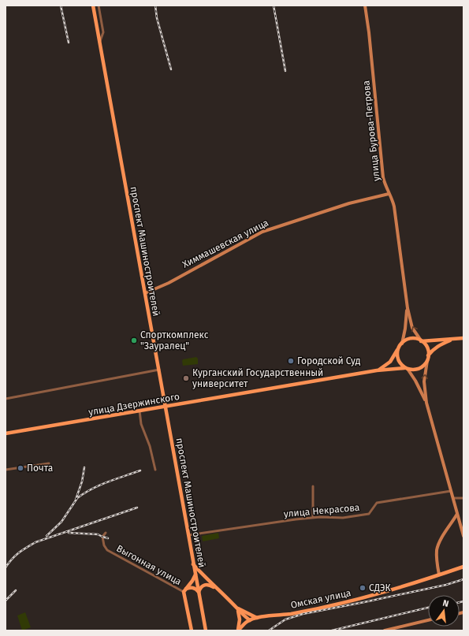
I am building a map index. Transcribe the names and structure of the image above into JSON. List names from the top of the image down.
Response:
{
  "streets": {
    "main road": [
      "улица Бурова-Петрова",
      "Химмашевская улица",
      "проспект Машиностроителей",
      "улица Дзержинского",
      "Омская улица"
    ],
    "street": ["улица Некрасова", "Выгонная улица"]
  },
  "crossings": [
    ["улица Бурова-Петрова", "Химмашевская улица"],
    ["улица Бурова-Петрова", "улица Дзержинского"],
    ["Химмашевская улица", "проспект Машиностроителей"],
    ["проспект Машиностроителей", "улица Дзержинского"],
    ["проспект Машиностроителей", "улица Некрасова"]
  ],
  "places": [
    "Спорткомплекс \"Зауралец\"",
    "Городской Суд",
    "Курганский Государственный университет",
    "Почта",
    "СДЭК"
  ],
  "north": "top"
}
